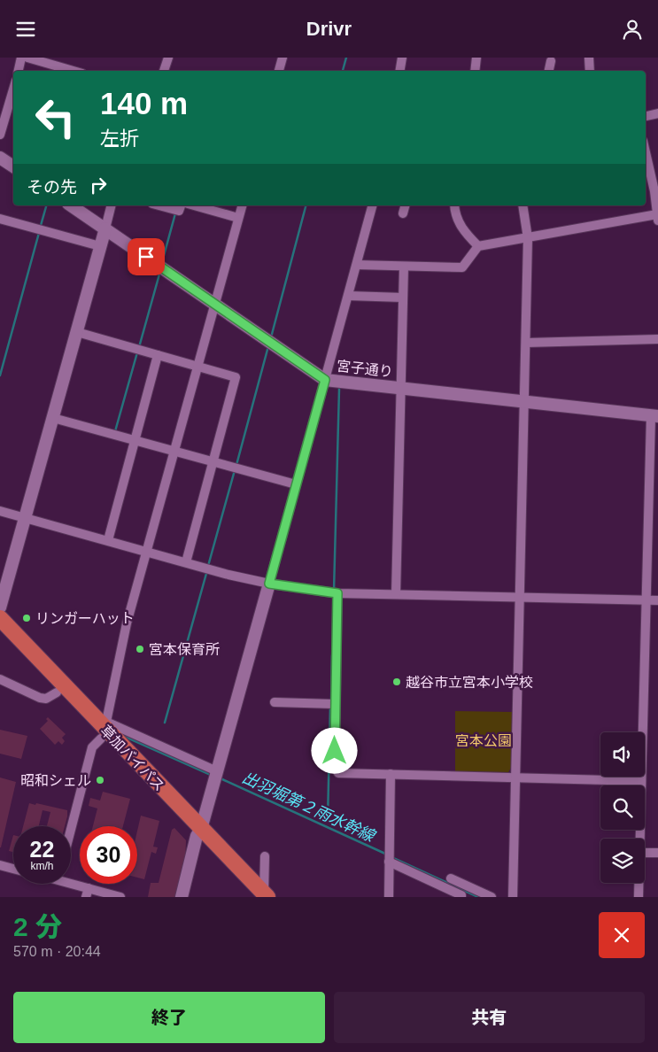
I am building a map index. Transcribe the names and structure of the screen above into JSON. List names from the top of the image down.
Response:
{
  "streets": {
    "highway": ["草加バイパス"],
    "street": ["宮子通り"]
  },
  "water": ["出羽堀第２雨水幹線"],
  "parks": ["宮本公園"],
  "places": [
    "リンガーハット",
    "宮本保育所",
    "越谷市立宮本小学校",
    "昭和シェル"
  ],
  "page": {
    "header": "Drivr",
    "turn": ["140 m", "左折"],
    "then": "その先",
    "speed": "22 km/h",
    "limit": "30",
    "heading": ["2 分", "570 m · 20:44"],
    "buttons": ["終了", "共有"]
  }
}
